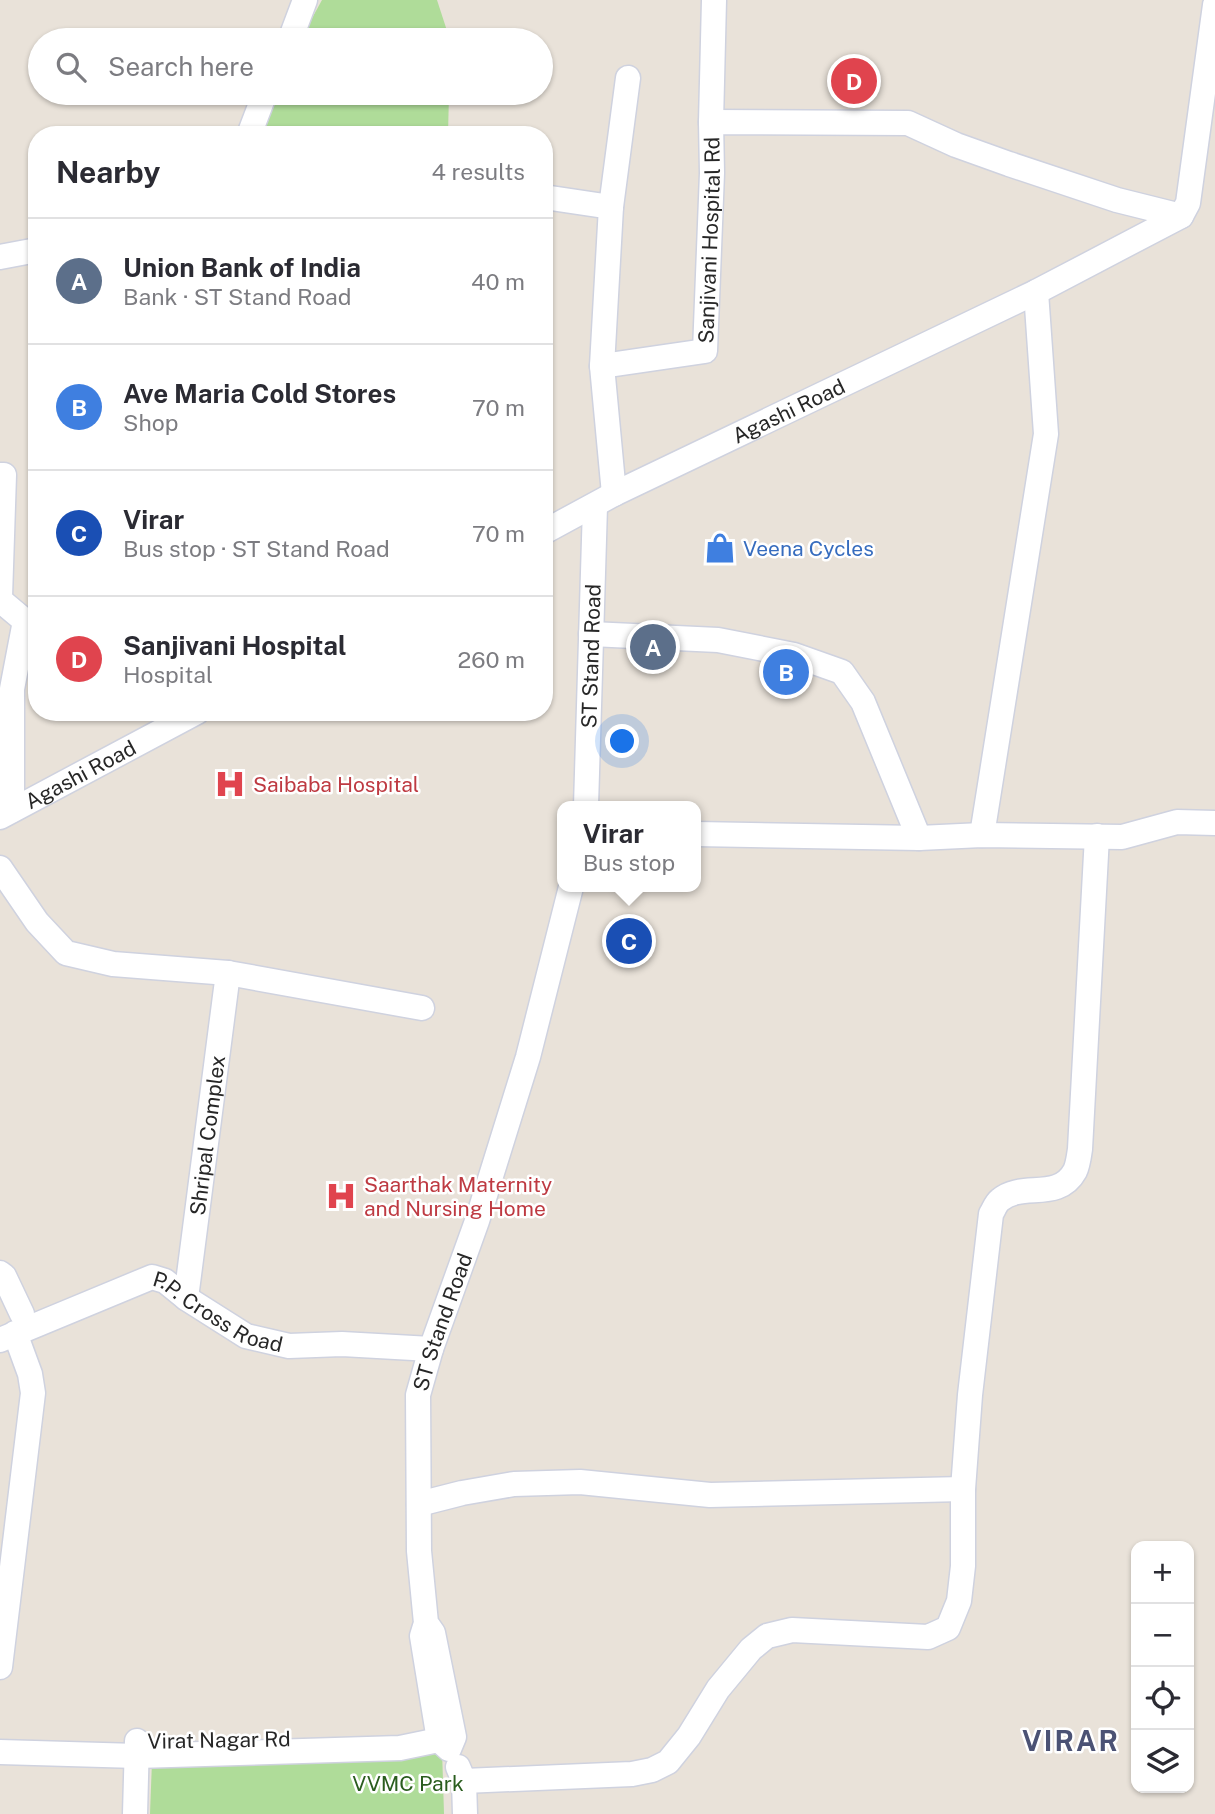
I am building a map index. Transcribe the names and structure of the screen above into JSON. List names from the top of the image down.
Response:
{
  "streets": {
    "street": [
      "Sanjivani Hospital Rd",
      "Agashi Road",
      "ST Stand Road",
      "Shripal Complex",
      "P.P. Cross Road",
      "Virat Nagar Rd"
    ]
  },
  "crossings": [
    ["Sanjivani Hospital Rd", "ST Stand Road"],
    ["Agashi Road", "ST Stand Road"],
    ["ST Stand Road", "P.P. Cross Road"],
    ["ST Stand Road", "Virat Nagar Rd"],
    ["Shripal Complex", "P.P. Cross Road"]
  ],
  "districts": ["VIRAR"],
  "parks": ["VVMC Park"],
  "places": {
    "shop": ["Veena Cycles"],
    "hospital": ["Saibaba Hospital", "Saarthak Maternity and Nursing Home"]
  },
  "page": {
    "search": "Search here",
    "pins": [
      "D",
      "A",
      "B",
      "C"
    ],
    "heading": ["Nearby", "4 results"],
    "list": [
      {
        "mark": "A",
        "name": "Union Bank of India",
        "note": "Bank · ST Stand Road",
        "value": "40 m"
      },
      {
        "mark": "B",
        "name": "Ave Maria Cold Stores",
        "note": "Shop",
        "value": "70 m"
      },
      {
        "mark": "C",
        "name": "Virar",
        "note": "Bus stop · ST Stand Road",
        "value": "70 m"
      },
      {
        "mark": "D",
        "name": "Sanjivani Hospital",
        "note": "Hospital",
        "value": "260 m"
      }
    ],
    "popup": ["Virar", "Bus stop"],
    "map_buttons": ["+", "−"]
  }
}
